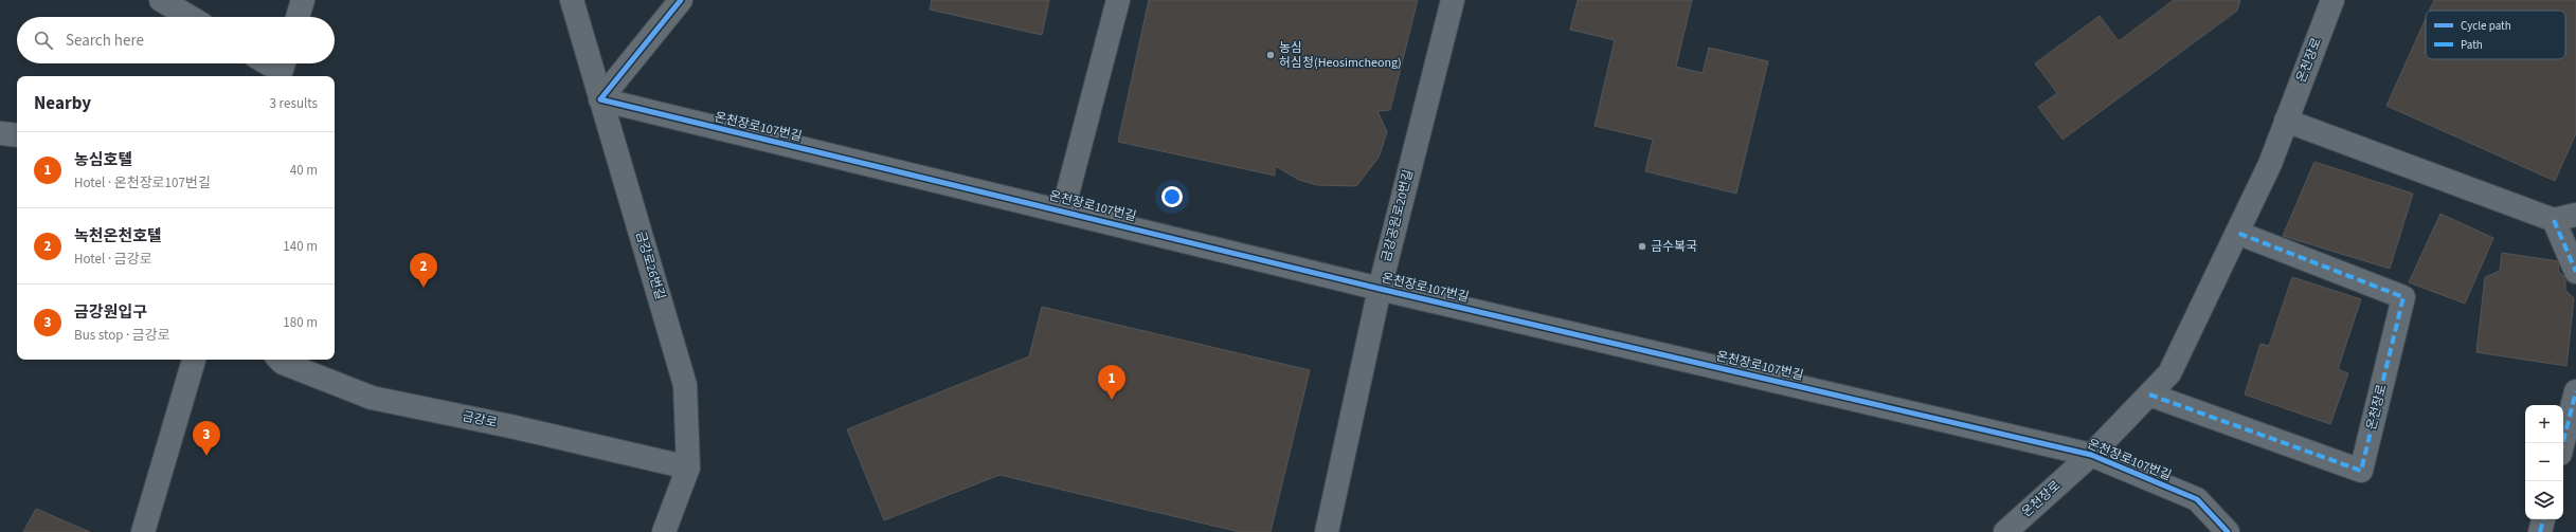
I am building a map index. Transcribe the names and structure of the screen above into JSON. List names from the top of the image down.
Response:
{
  "streets": {
    "street": [
      "온천장로",
      "온천장로107번길",
      "금강공원로20번길",
      "금강로26번길",
      "금강로"
    ]
  },
  "crossings": [
    ["온천장로", "온천장로107번길"],
    ["온천장로107번길", "금강공원로20번길"],
    ["온천장로107번길", "금강로26번길"],
    ["금강로26번길", "금강로"]
  ],
  "places": ["농심 허심청(Heosimcheong)", "금수복국"],
  "legend": ["Cycle path", "Path"],
  "page": {
    "search": "Search here",
    "heading": ["Nearby", "3 results"],
    "list": [
      {
        "mark": "1",
        "name": "농심호텔",
        "note": "Hotel · 온천장로107번길",
        "value": "40 m"
      },
      {
        "mark": "2",
        "name": "녹천온천호텔",
        "note": "Hotel · 금강로",
        "value": "140 m"
      },
      {
        "mark": "3",
        "name": "금강원입구",
        "note": "Bus stop · 금강로",
        "value": "180 m"
      }
    ],
    "pins": ["2", "1", "3"],
    "map_buttons": ["+", "−"]
  }
}
